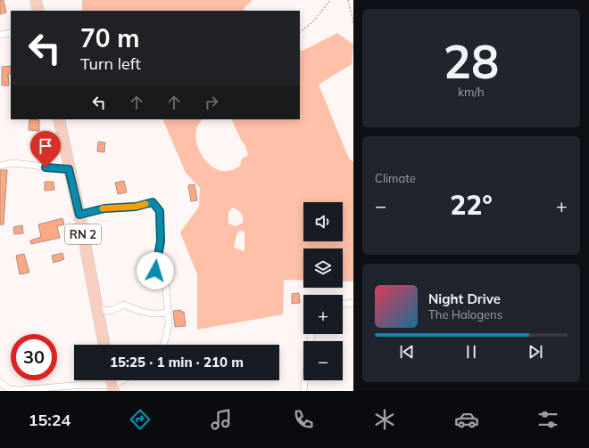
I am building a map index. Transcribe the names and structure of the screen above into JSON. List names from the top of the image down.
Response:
{
  "streets": {
    "main road": ["RN 2"]
  },
  "page": {
    "tile": [
      ["28", "km/h"],
      "Climate"
    ],
    "turn": ["70 m", "Turn left"],
    "heat": ["−", "22°", "+"],
    "map_buttons": ["+", "−"],
    "song": ["Night Drive", "The Halogens"],
    "limit": "30",
    "trip": "15:25 · 1 min · 210 m",
    "tabs": "15:24"
  }
}
